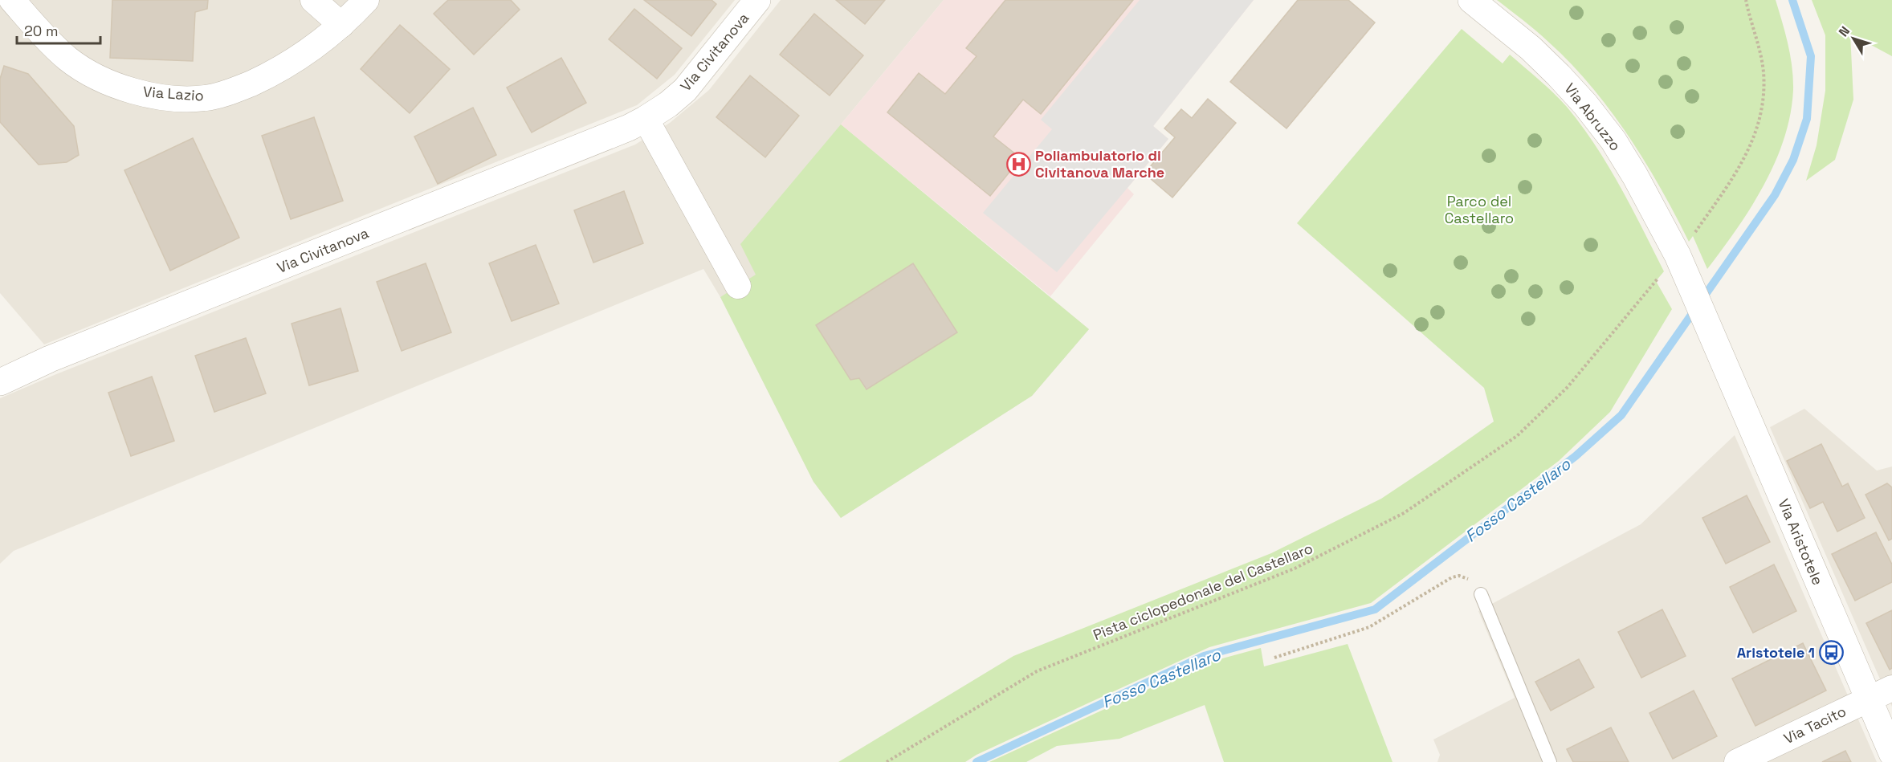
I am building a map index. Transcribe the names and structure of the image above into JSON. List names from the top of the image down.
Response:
{
  "streets": {
    "street": [
      "Via Civitanova",
      "Via Lazio",
      "Via Abruzzo",
      "Via Aristotele",
      "Via Tacito"
    ],
    "path": ["Pista ciclopedonale del Castellaro"]
  },
  "crossings": [
    ["Via Abruzzo", "Via Aristotele"],
    ["Via Aristotele", "Via Tacito"]
  ],
  "water": ["Fosso Castellaro"],
  "parks": ["Parco del Castellaro"],
  "places": {
    "hospital": ["Poliambulatorio di Civitanova Marche"],
    "bus stop": ["Aristotele 1"]
  },
  "scale_bar": "20 m",
  "north": "top left"
}
